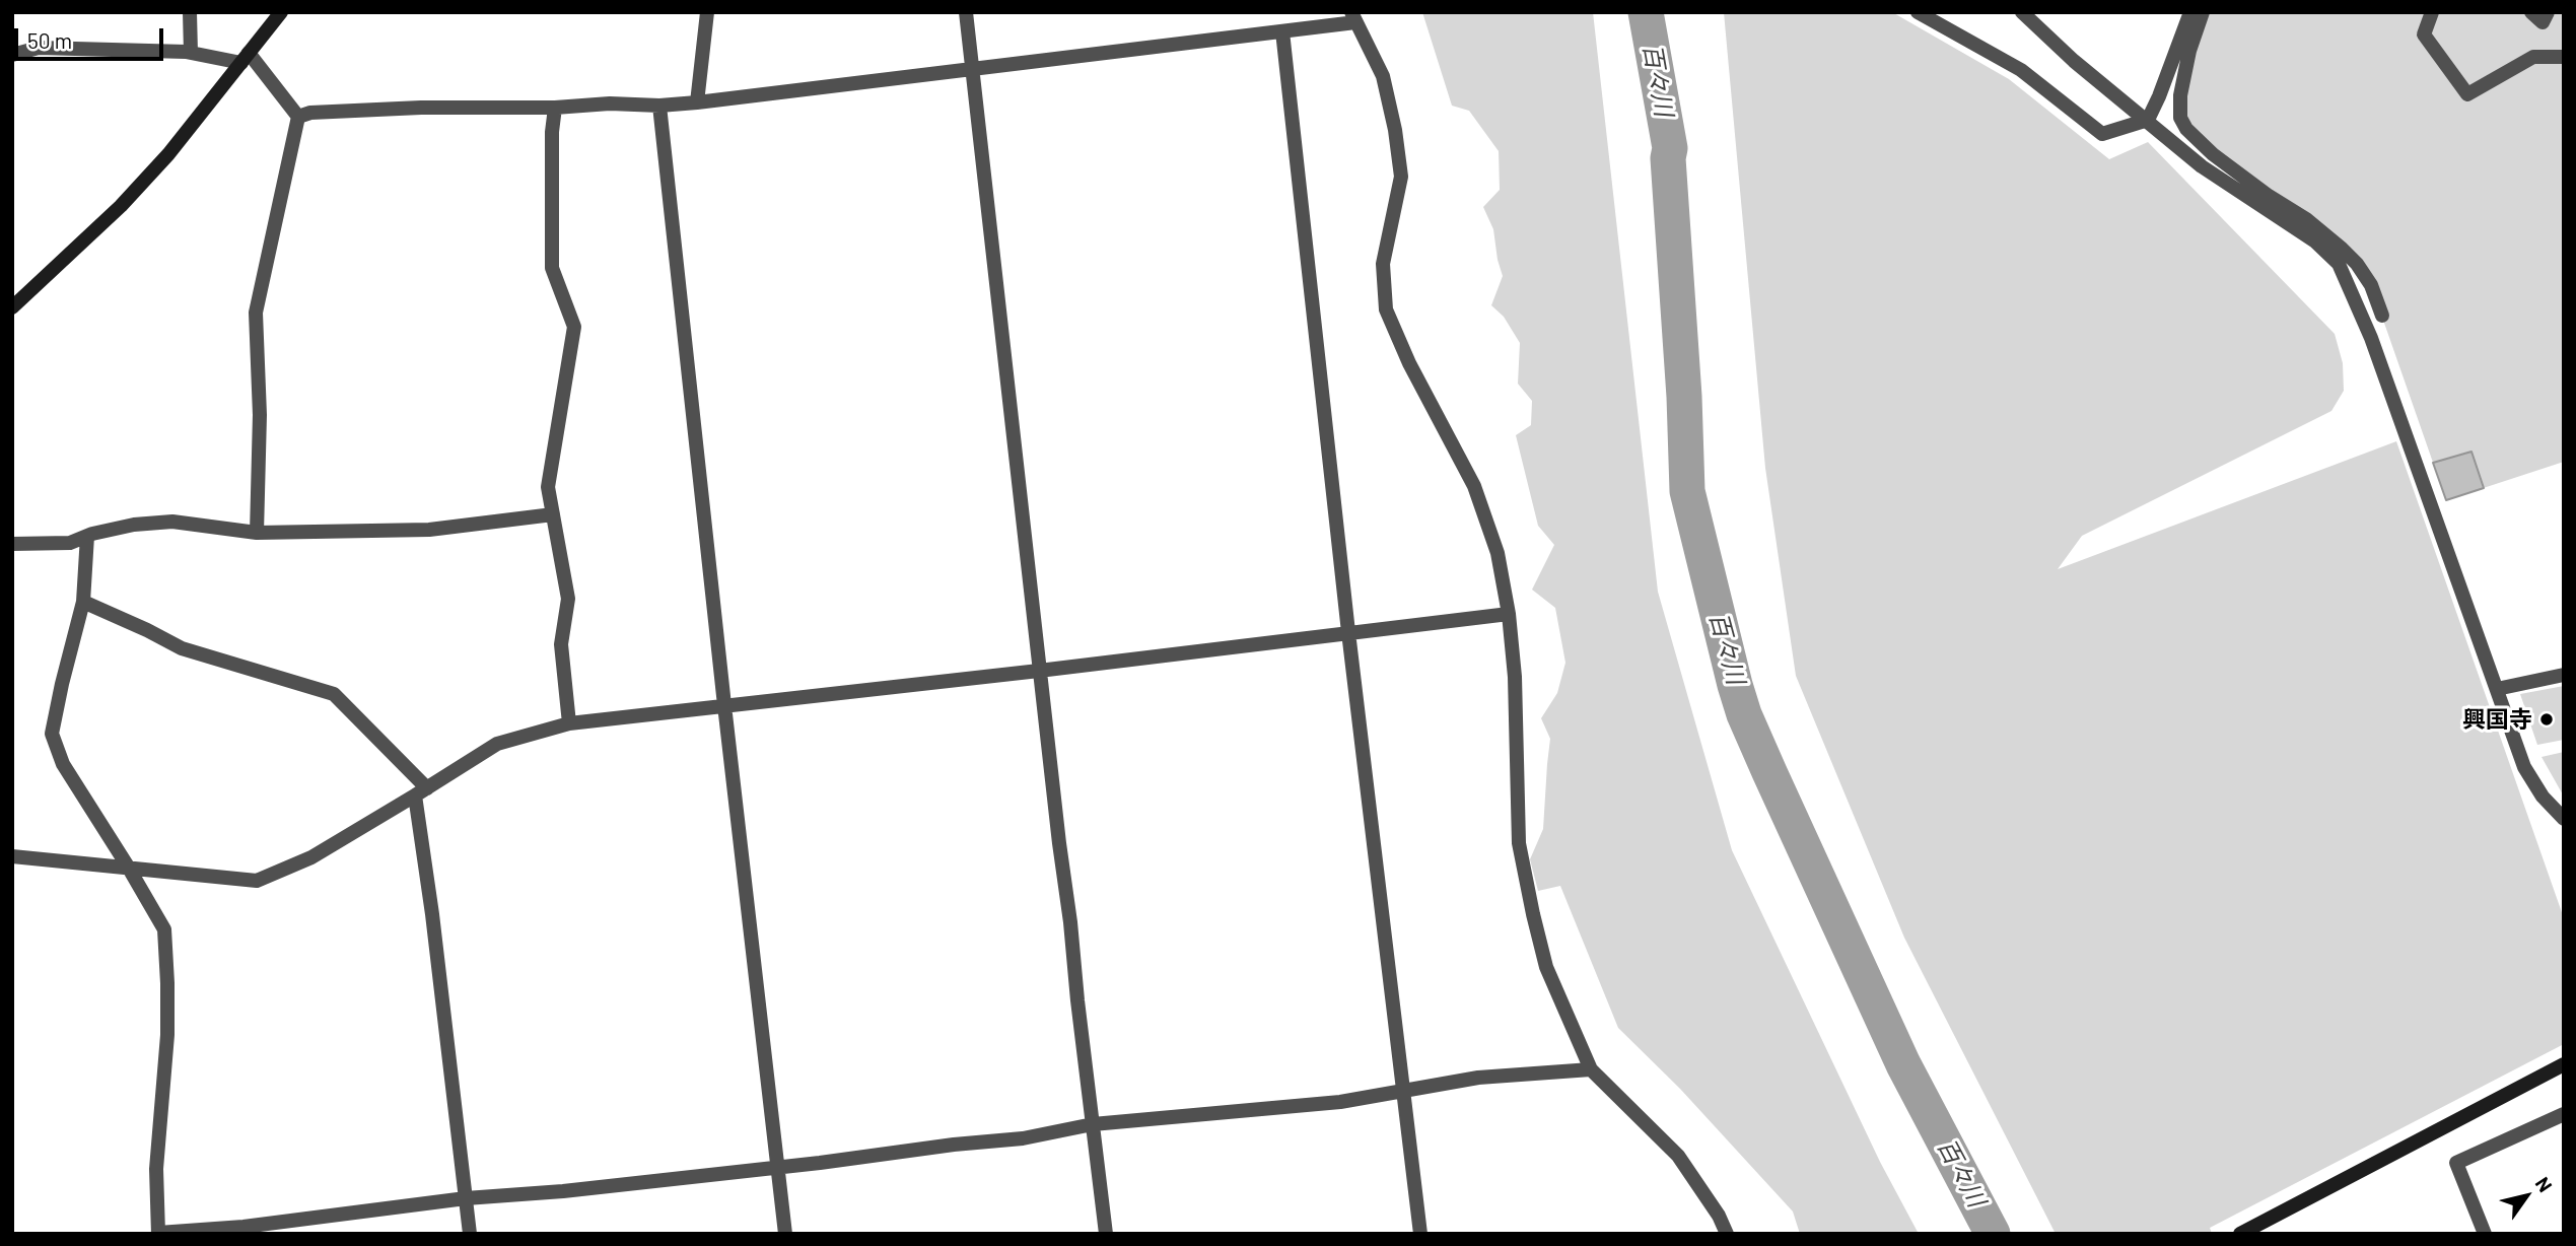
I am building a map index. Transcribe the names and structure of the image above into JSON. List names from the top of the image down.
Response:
{
  "water": ["百々川"],
  "places": ["興国寺"],
  "scale_bar": "50 m",
  "north": "top right"
}
